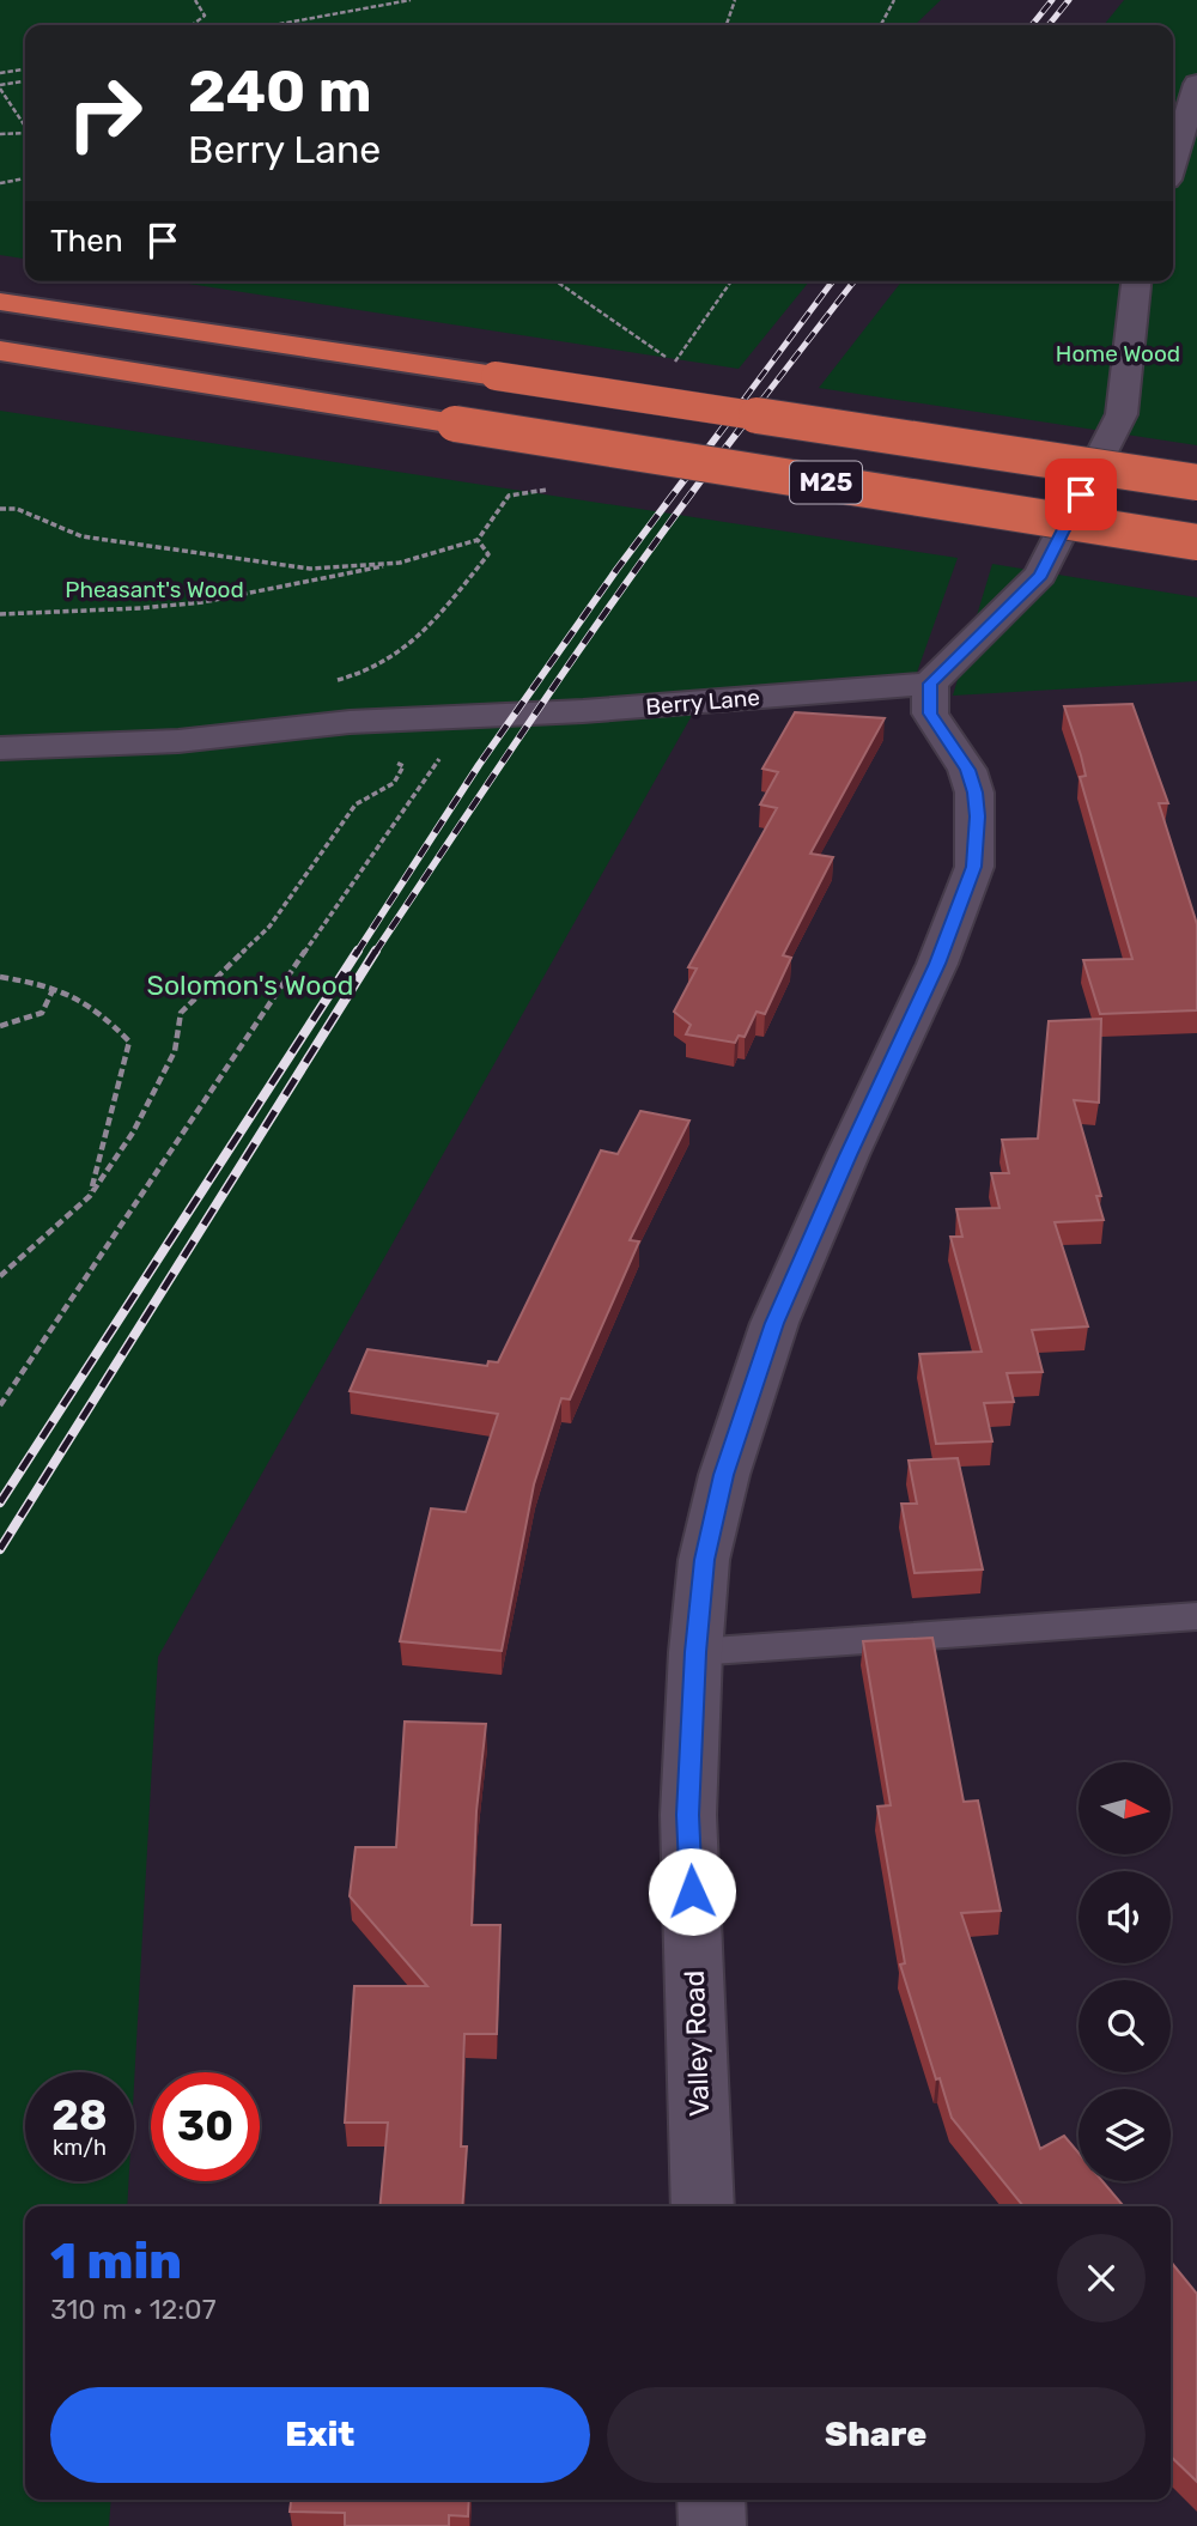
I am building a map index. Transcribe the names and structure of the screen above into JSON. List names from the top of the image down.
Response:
{
  "streets": {
    "highway": ["M25"],
    "street": ["Berry Lane", "Valley Road"]
  },
  "crossings": [
    ["Berry Lane", "Valley Road"]
  ],
  "parks": ["Home Wood", "Pheasant's Wood", "Solomon's Wood"],
  "north": "right",
  "page": {
    "turn": ["240 m", "Berry Lane"],
    "then": "Then",
    "speed": "28 km/h",
    "limit": "30",
    "heading": ["1 min", "310 m · 12:07"],
    "buttons": ["Exit", "Share"]
  }
}
